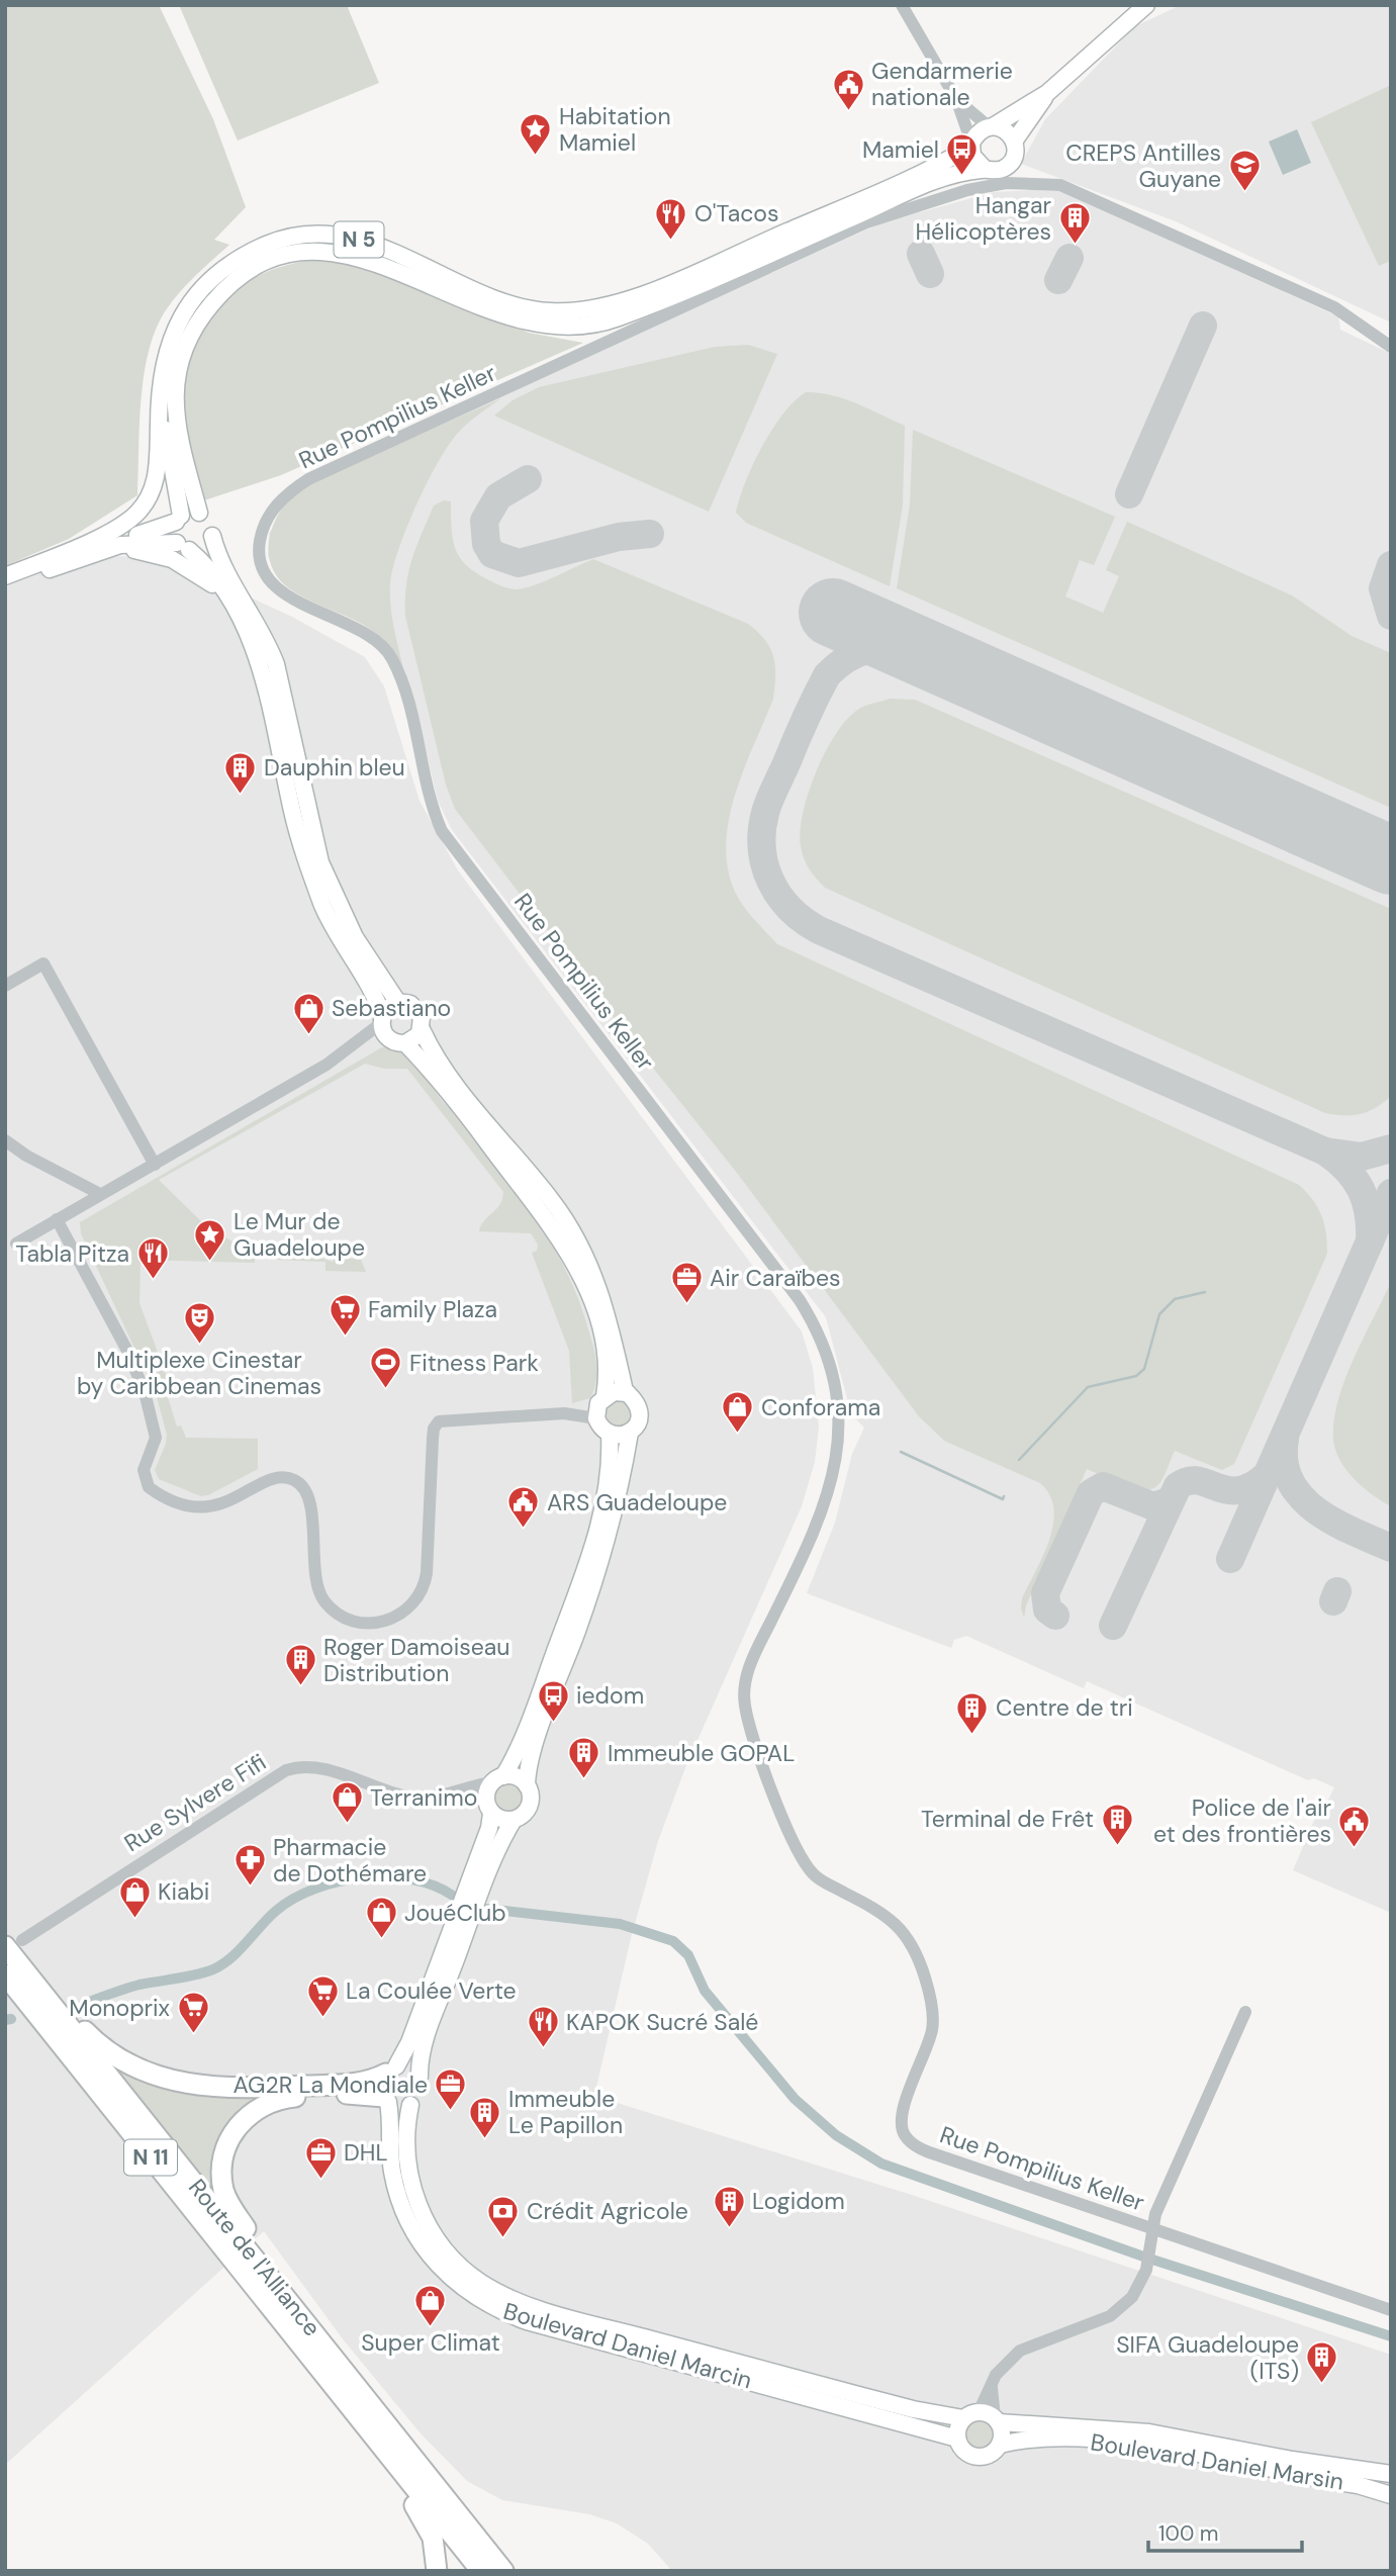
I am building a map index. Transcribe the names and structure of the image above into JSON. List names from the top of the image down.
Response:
{
  "streets": {
    "highway": ["N 11", "Route de l'Alliance"],
    "main road": ["N 5", "Boulevard Daniel Marcin", "Boulevard Daniel Marsin"],
    "street": ["Rue Pompilius Keller", "Rue Sylvere Fifi"]
  },
  "crossings": [
    ["Rue Sylvere Fifi", "Route de l'Alliance"],
    ["Boulevard Daniel Marcin", "Boulevard Daniel Marsin"]
  ],
  "places": {
    "public building": ["Gendarmerie nationale", "ARS Guadeloupe", "Police de l'air et des frontières"],
    "place": ["Habitation Mamiel", "Le Mur de Guadeloupe"],
    "bus stop": ["Mamiel", "iedom"],
    "school or university": ["CREPS Antilles Guyane"],
    "restaurant": ["O'Tacos", "Tabla Pitza", "KAPOK Sucré Salé"],
    "building": [
      "Hangar Hélicoptères",
      "Dauphin bleu",
      "Roger Damoiseau Distribution",
      "Centre de tri",
      "Immeuble GOPAL",
      "Terminal de Frêt",
      "Immeuble Le Papillon",
      "Logidom",
      "SIFA Guadeloupe (ITS)"
    ],
    "shop": [
      "Sebastiano",
      "Conforama",
      "Terranimo",
      "Kiabi",
      "JouéClub",
      "Super Climat"
    ],
    "office": ["Air Caraïbes", "AG2R La Mondiale", "DHL"],
    "supermarket": ["Family Plaza", "La Coulée Verte", "Monoprix"],
    "theatre": ["Multiplexe Cinestar by Caribbean Cinemas"],
    "sports": ["Fitness Park"],
    "pharmacy": ["Pharmacie de Dothémare"],
    "bank": ["Crédit Agricole"]
  },
  "scale_bar": "100 m"
}
